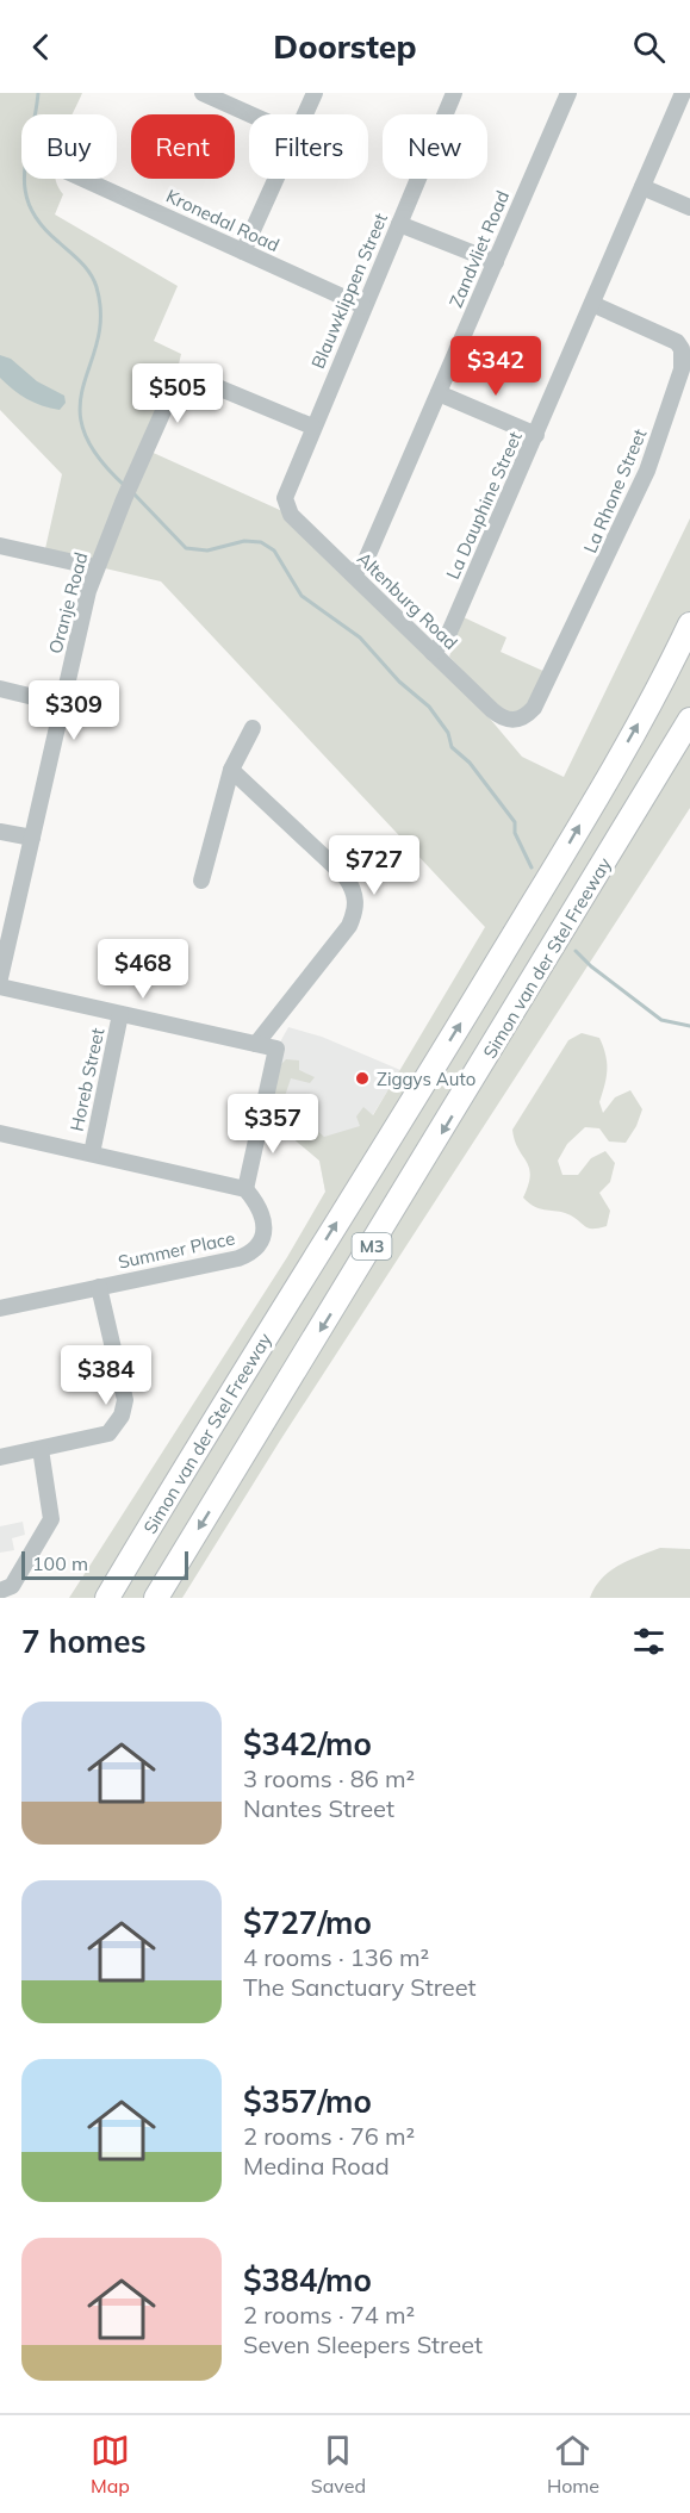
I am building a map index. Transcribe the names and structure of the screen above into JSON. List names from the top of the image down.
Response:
{
  "streets": {
    "highway": ["Simon van der Stel Freeway", "M3"],
    "street": [
      "Kronedal Road",
      "Zandvliet Road",
      "Blauwklippen Street",
      "La Rhone Street",
      "La Dauphine Street",
      "Altenburg Road",
      "Oranje Road",
      "Horeb Street",
      "Summer Place"
    ]
  },
  "crossings": [
    ["Kronedal Road", "Blauwklippen Street"],
    ["Zandvliet Road", "Altenburg Road"],
    ["Blauwklippen Street", "Altenburg Road"],
    ["Blauwklippen Street", "Oranje Road"],
    ["La Rhone Street", "La Dauphine Street"],
    ["La Rhone Street", "Altenburg Road"],
    ["La Dauphine Street", "Altenburg Road"]
  ],
  "places": ["Ziggys Auto"],
  "scale_bar": "100 m",
  "page": {
    "header": "Doorstep",
    "chip": [
      "Buy",
      "Rent",
      "Filters",
      "New"
    ],
    "price": [
      "$342",
      "$505",
      "$309",
      "$727",
      "$468",
      "$357",
      "$384"
    ],
    "scale": "100 m",
    "heading": "7 homes",
    "list": [
      {
        "name": "$342/mo",
        "note": "3 rooms · 86 m² · Nantes Street"
      },
      {
        "name": "$727/mo",
        "note": "4 rooms · 136 m² · The Sanctuary Street"
      },
      {
        "name": "$357/mo",
        "note": "2 rooms · 76 m² · Medina Road"
      },
      {
        "name": "$384/mo",
        "note": "2 rooms · 74 m² · Seven Sleepers Street"
      }
    ],
    "tabs": ["Map", "Saved", "Home"]
  }
}
